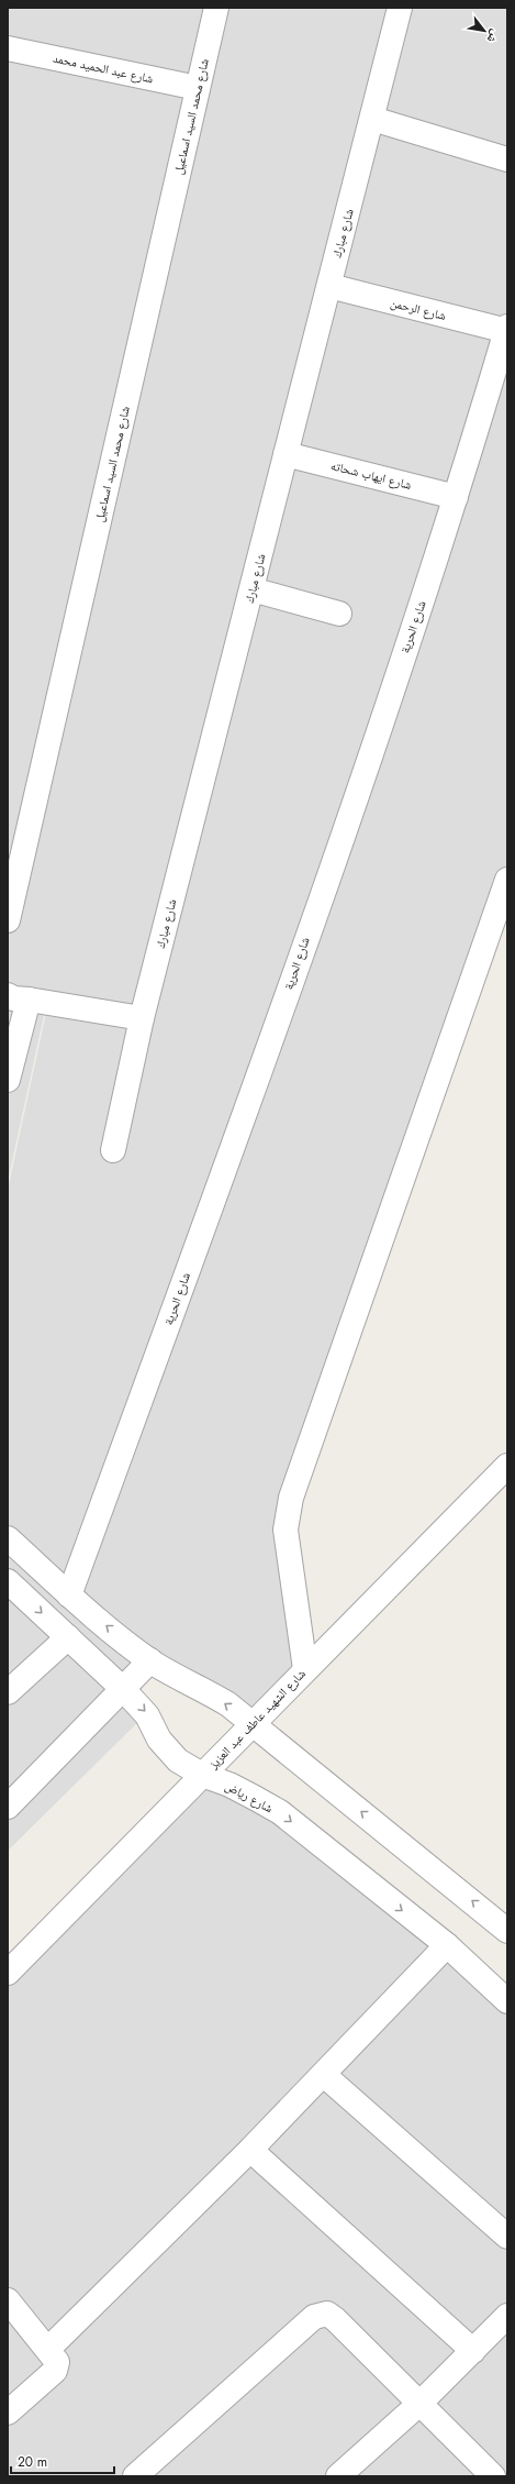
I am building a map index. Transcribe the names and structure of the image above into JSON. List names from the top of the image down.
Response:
{
  "streets": {
    "street": [
      "شارع عبد الحميد محمد",
      "شارع محمد السيد اسماعيل",
      "شارع مبارك",
      "شارع الرحمن",
      "شارع ايهاب شحاته",
      "شارع الحرية",
      "شارع الشهيد عاطف عبد العزيز",
      "شارع رياض"
    ]
  },
  "crossings": [
    ["شارع عبد الحميد محمد", "شارع محمد السيد اسماعيل"],
    ["شارع مبارك", "شارع الرحمن"],
    ["شارع مبارك", "شارع ايهاب شحاته"],
    ["شارع الرحمن", "شارع الحرية"],
    ["شارع ايهاب شحاته", "شارع الحرية"],
    ["شارع الشهيد عاطف عبد العزيز", "شارع رياض"]
  ],
  "scale_bar": "20 m",
  "north": "bottom right"
}
